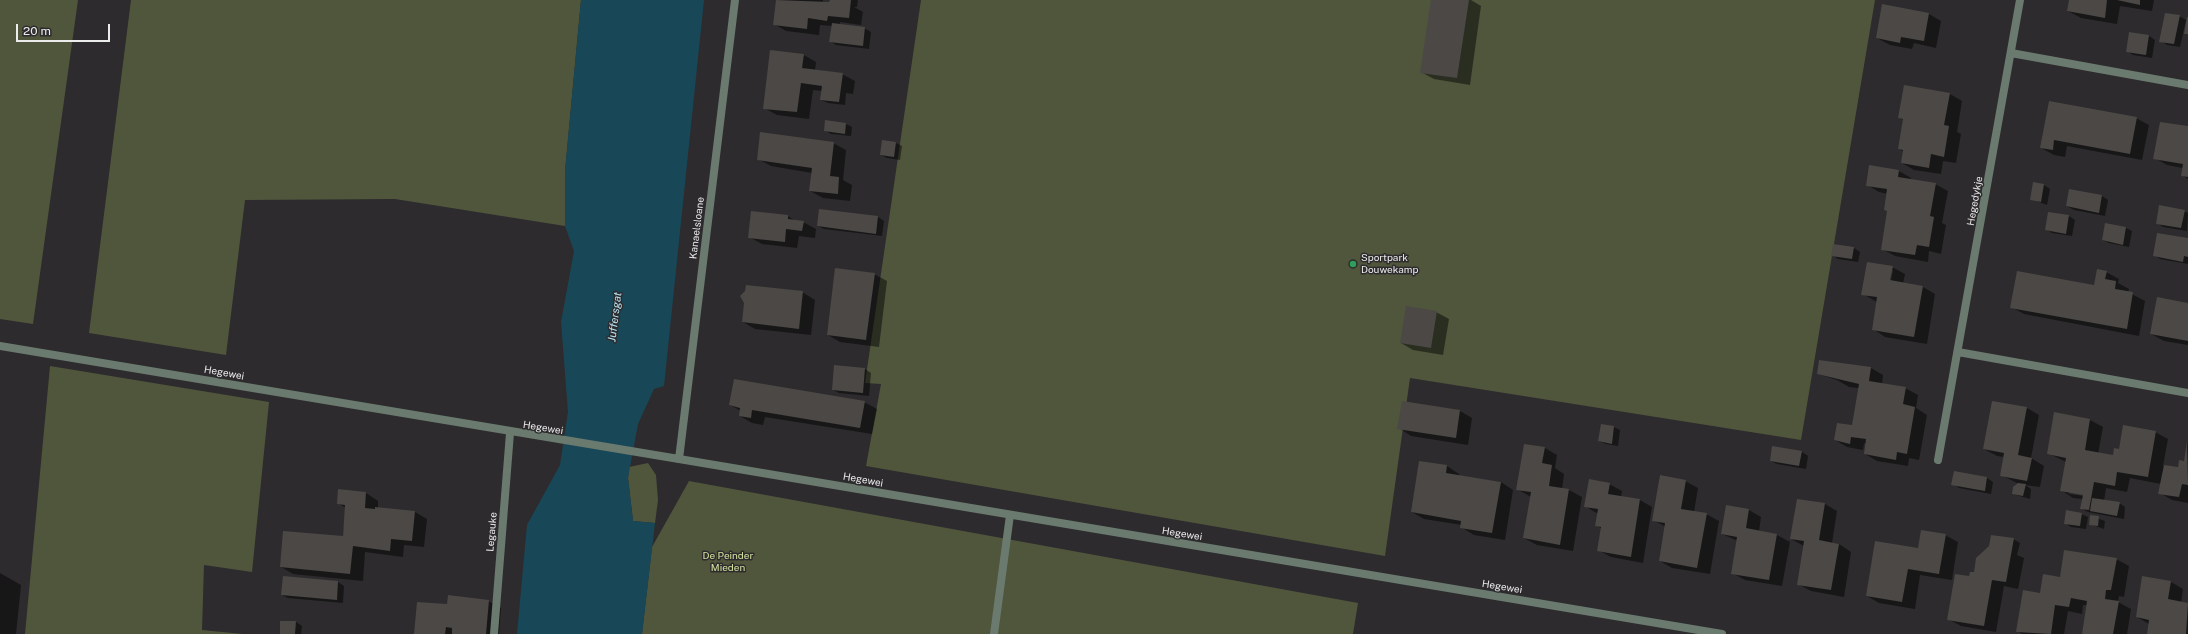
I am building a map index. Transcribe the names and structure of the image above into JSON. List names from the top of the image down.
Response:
{
  "streets": {
    "street": [
      "Hegedykje",
      "Kanaelsloane",
      "Hegewei",
      "Legauke"
    ]
  },
  "crossings": [
    ["Kanaelsloane", "Hegewei"],
    ["Hegewei", "Legauke"]
  ],
  "water": ["Juffersgat"],
  "parks": ["De Peinder Mieden"],
  "places": ["Sportpark Douwekamp"],
  "scale_bar": "20 m"
}
